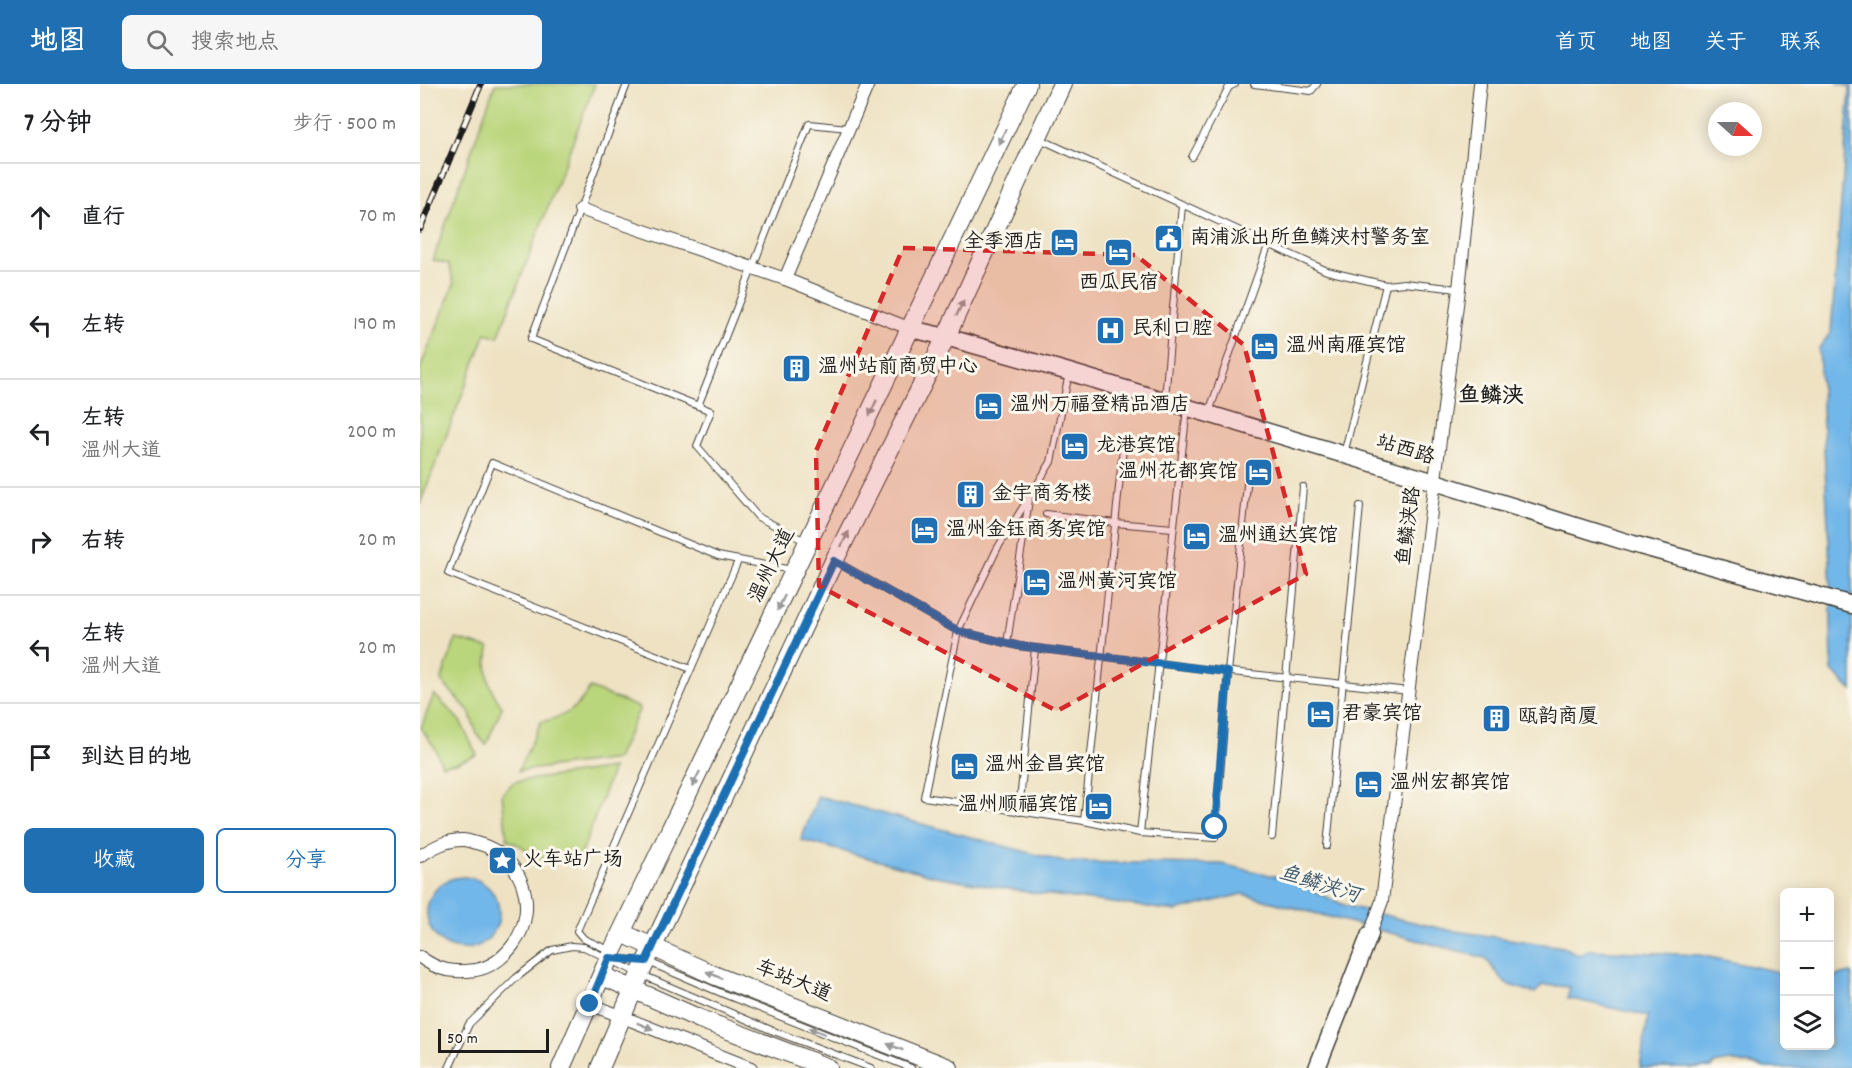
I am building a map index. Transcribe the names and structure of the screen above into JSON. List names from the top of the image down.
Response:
{
  "streets": {
    "main road": ["温州大道", "车站大道"],
    "street": ["站西路", "鱼鳞浃路"]
  },
  "crossings": [
    ["站西路", "鱼鳞浃路"],
    ["站西路", "温州大道"],
    ["温州大道", "车站大道"]
  ],
  "districts": ["鱼鳞浃"],
  "water": ["鱼鳞浃河"],
  "places": {
    "public building": ["南浦派出所鱼鳞浃村警务室"],
    "hotel": [
      "全季酒店",
      "西瓜民宿",
      "温州南雁宾馆",
      "温州万福登精品酒店",
      "龙港宾馆",
      "温州花都宾馆",
      "温州金钰商务宾馆",
      "温州通达宾馆",
      "温州黄河宾馆",
      "君豪宾馆",
      "温州金昌宾馆",
      "温州宏都宾馆",
      "温州顺福宾馆"
    ],
    "hospital": ["民利口腔"],
    "building": ["温州站前商贸中心", "金宇商务楼", "瓯韵商厦"],
    "place": ["火车站广场"]
  },
  "scale_bar": "50 m",
  "north": "right",
  "page": {
    "header": "地图",
    "search": "搜索地点",
    "nav": [
      "首页",
      "地图",
      "关于",
      "联系"
    ],
    "heading": ["7 分钟", "步行 · 500 m"],
    "list": [
      ["直行", "70 m"],
      ["左转", "190 m"],
      ["左转", "温州大道", "200 m"],
      ["右转", "20 m"],
      ["左转", "温州大道", "20 m"],
      "到达目的地"
    ],
    "buttons": ["收藏", "分享"],
    "map_buttons": ["+", "−"],
    "scale": "50 m"
  }
}
